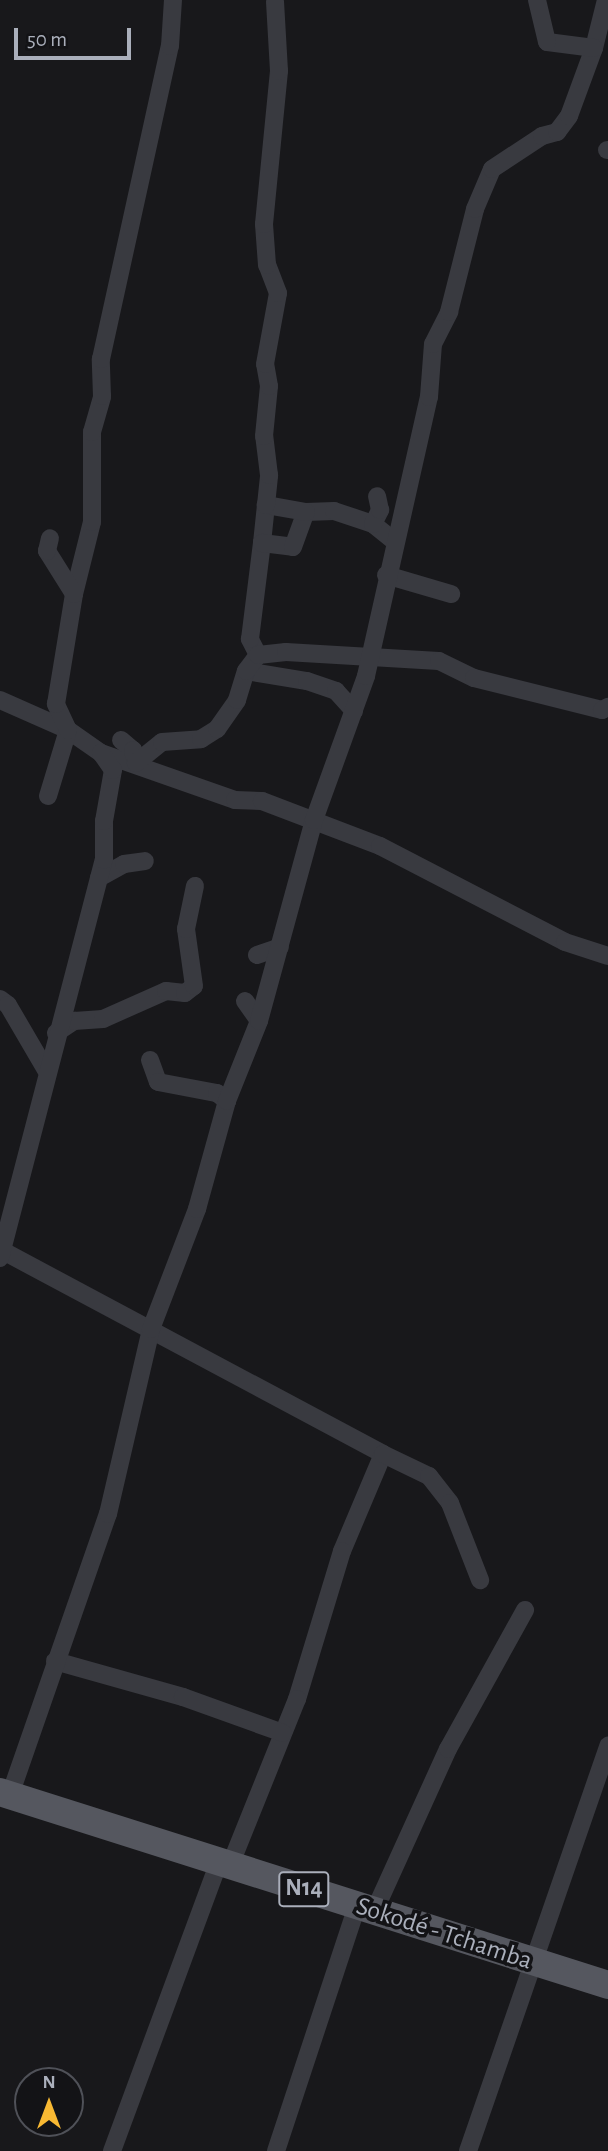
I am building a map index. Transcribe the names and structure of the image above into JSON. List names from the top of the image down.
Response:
{
  "streets": {
    "main road": ["N14", "Sokodé - Tchamba"]
  },
  "scale_bar": "50 m",
  "north": "top"
}
